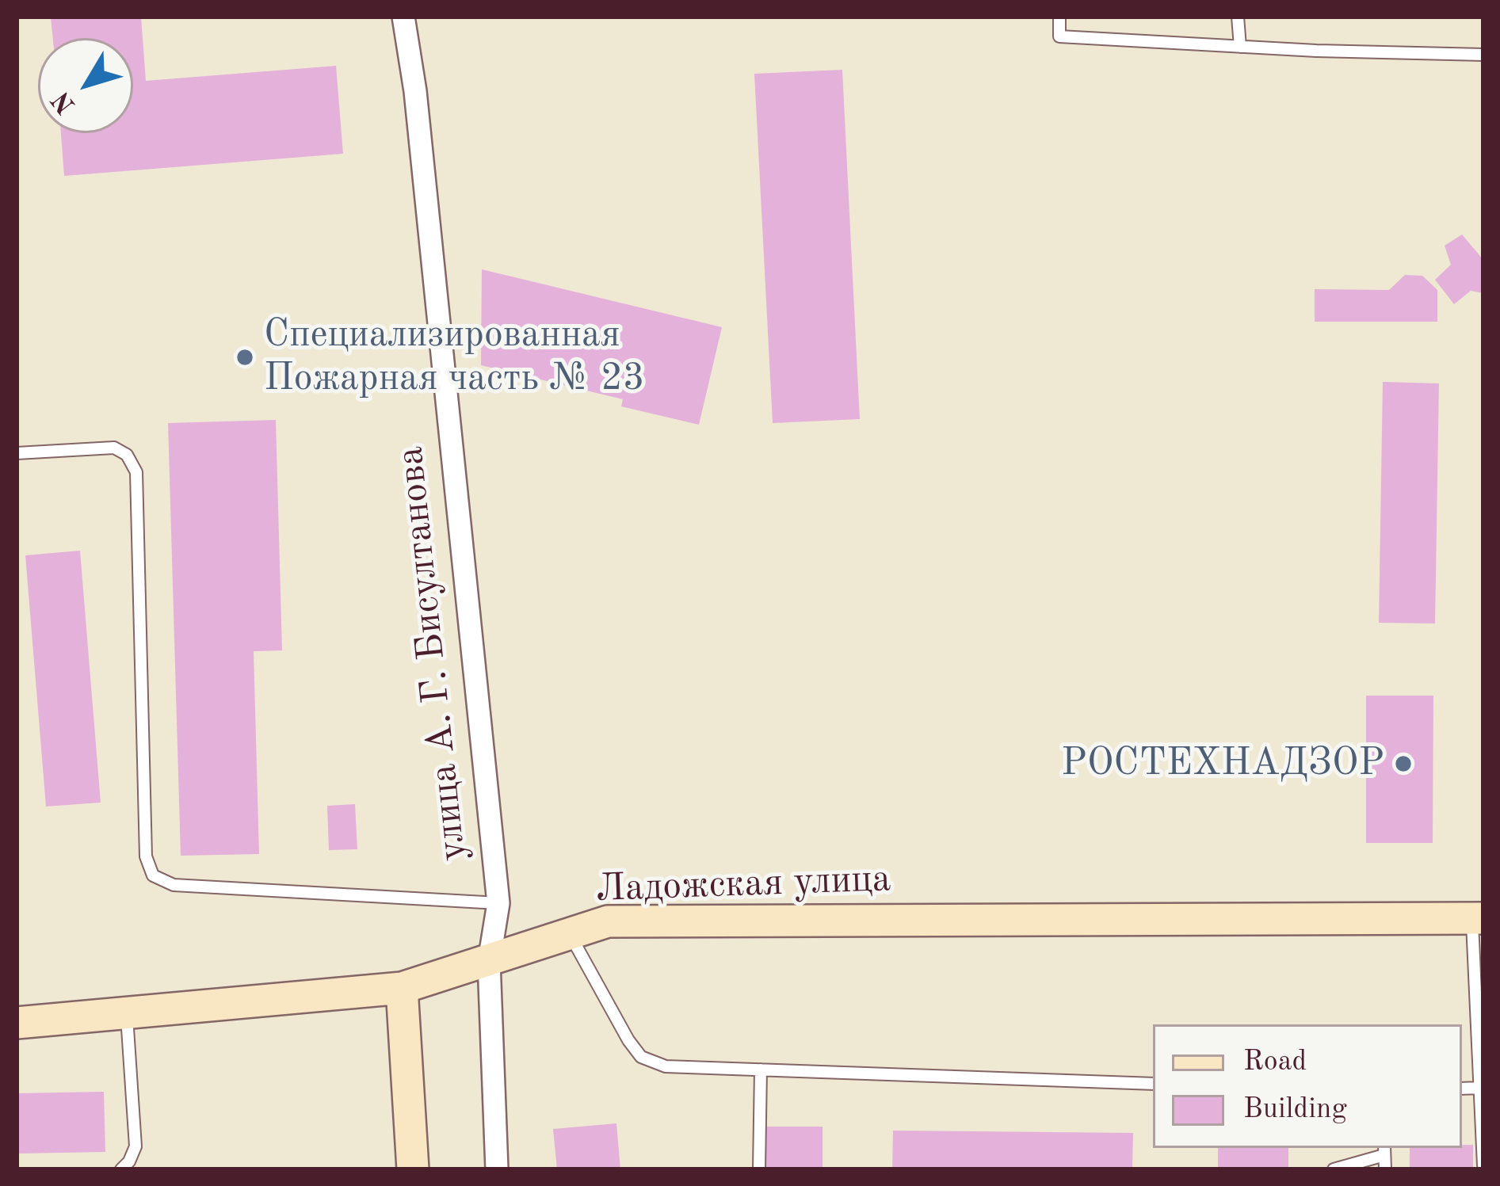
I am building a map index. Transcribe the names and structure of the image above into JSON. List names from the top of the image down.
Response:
{
  "streets": {
    "street": ["улица А. Г. Бисултанова", "Ладожская улица"]
  },
  "crossings": [
    ["улица А. Г. Бисултанова", "Ладожская улица"]
  ],
  "places": ["Специализированная Пожарная часть № 23", "РОСТЕХНАДЗОР"],
  "legend": ["Road", "Building"],
  "north": "bottom left"
}
